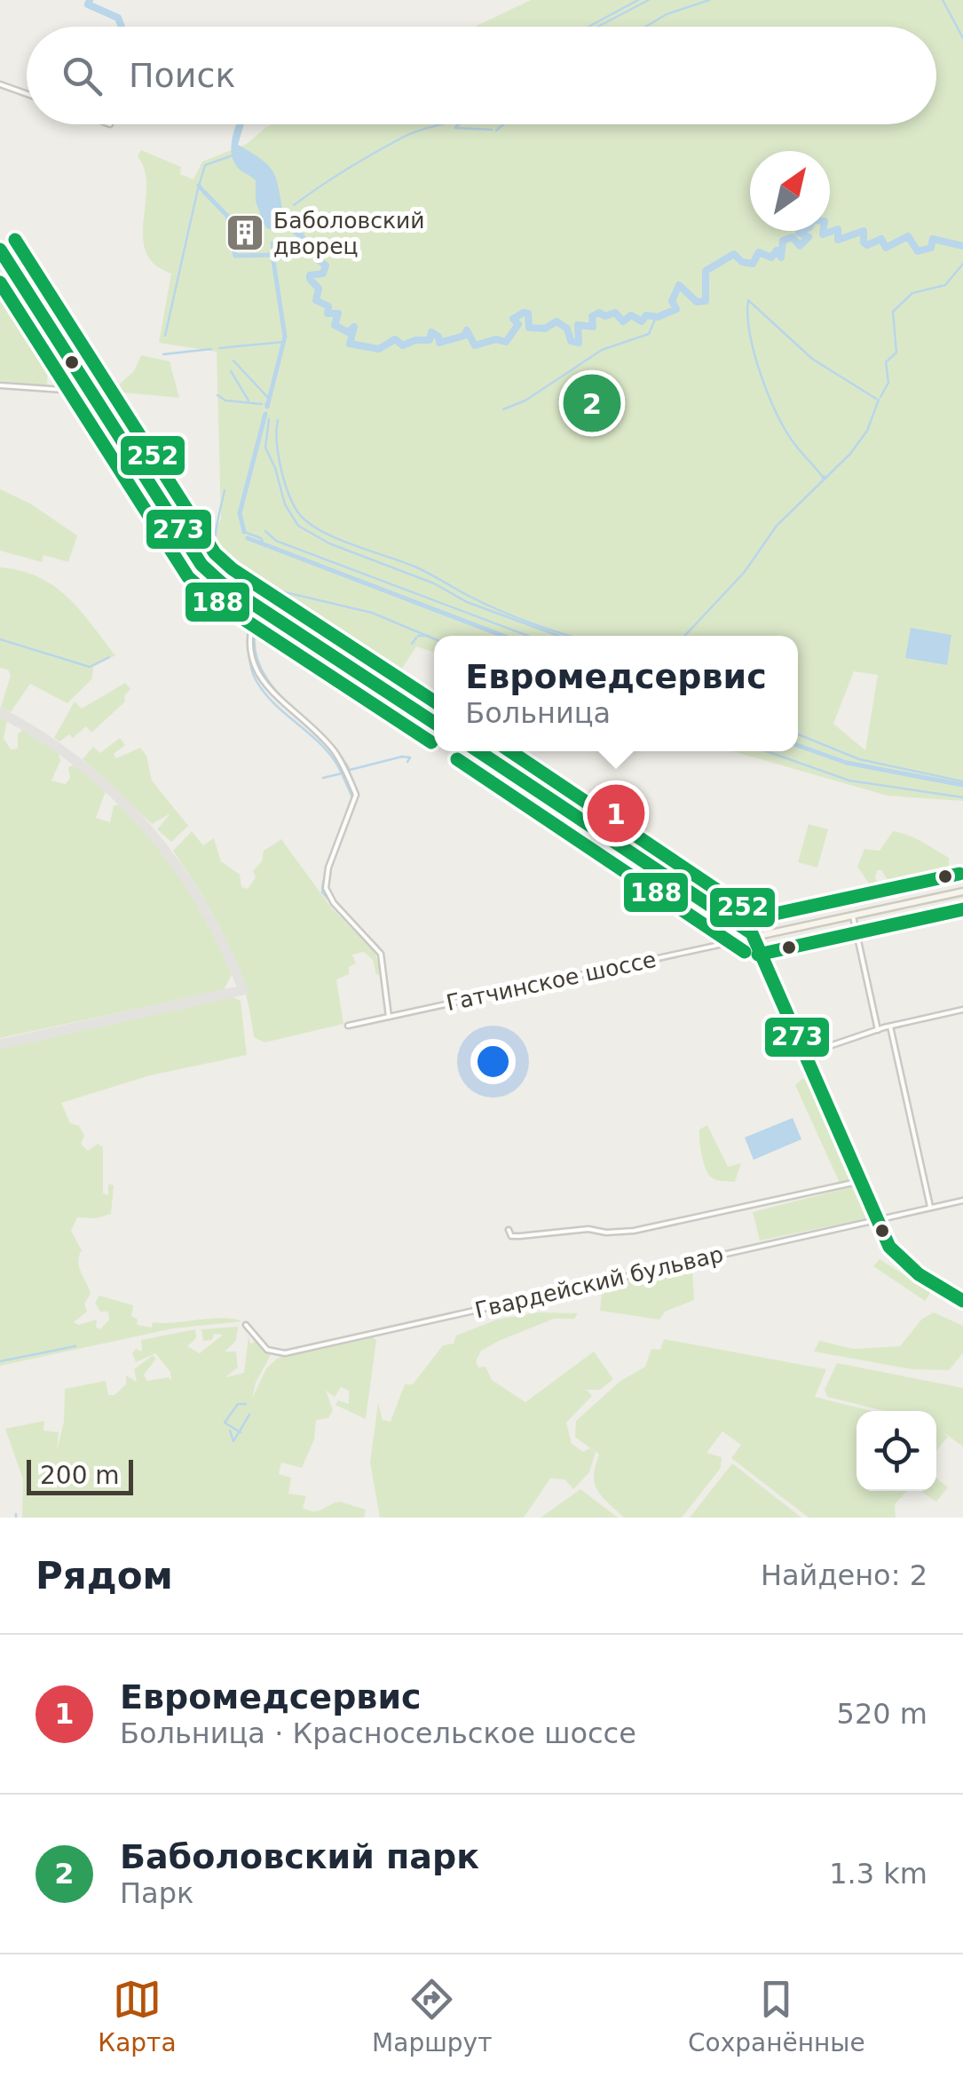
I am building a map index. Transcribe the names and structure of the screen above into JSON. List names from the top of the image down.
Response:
{
  "streets": {
    "street": ["Гатчинское шоссе", "Гвардейский бульвар"]
  },
  "places": {
    "building": ["Баболовский дворец"]
  },
  "lines": ["transit line 252", "transit line 273", "transit line 188"],
  "scale_bar": "200 m",
  "north": "top right",
  "page": {
    "search": "Поиск",
    "pins": ["2", "1"],
    "popup": ["Евромедсервис", "Больница"],
    "scale": "200 m",
    "heading": ["Рядом", "Найдено: 2"],
    "list": [
      {
        "mark": "1",
        "name": "Евромедсервис",
        "note": "Больница · Красносельское шоссе",
        "value": "520 m"
      },
      {
        "mark": "2",
        "name": "Баболовский парк",
        "note": "Парк",
        "value": "1.3 km"
      }
    ],
    "nav": ["Карта", "Маршрут", "Сохранённые"]
  }
}
